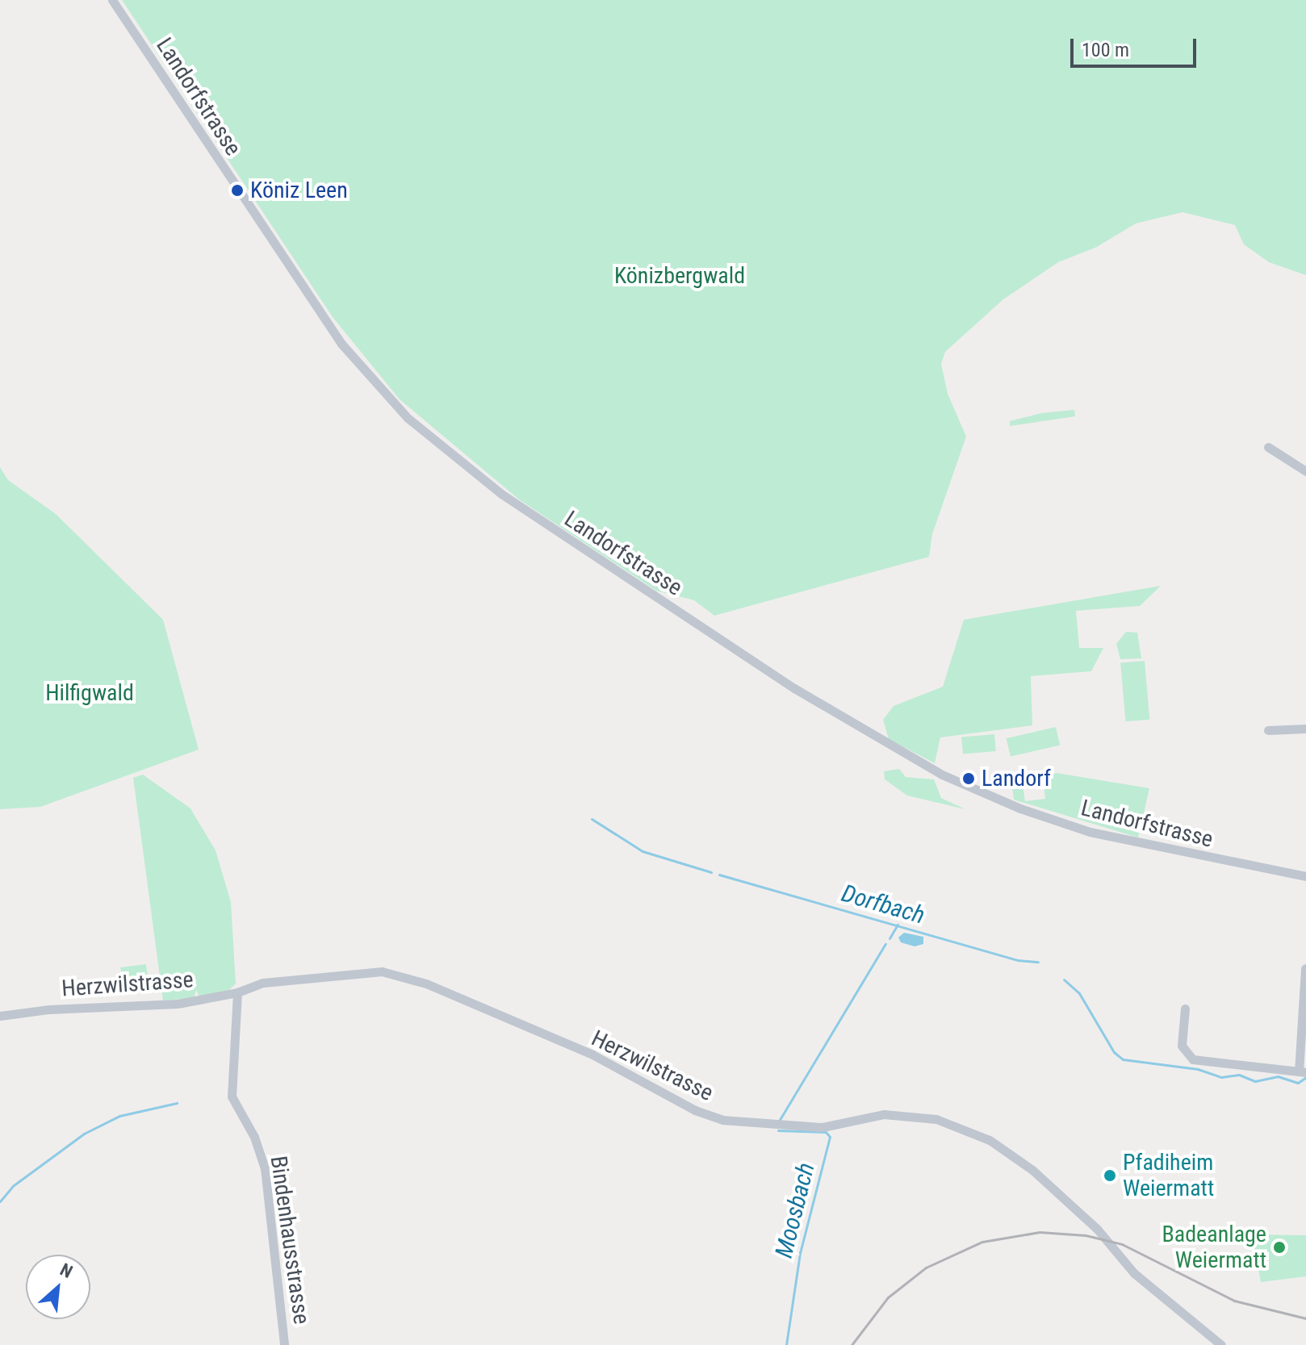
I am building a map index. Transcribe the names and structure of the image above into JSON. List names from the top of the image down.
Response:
{
  "streets": {
    "street": ["Landorfstrasse", "Herzwilstrasse", "Bindenhausstrasse"]
  },
  "crossings": [
    ["Herzwilstrasse", "Bindenhausstrasse"]
  ],
  "water": ["Dorfbach", "Moosbach"],
  "parks": ["Könizbergwald", "Hilfigwald"],
  "places": [
    "Köniz Leen",
    "Landorf",
    "Pfadiheim Weiermatt",
    "Badeanlage Weiermatt"
  ],
  "scale_bar": "100 m",
  "north": "top right"
}
